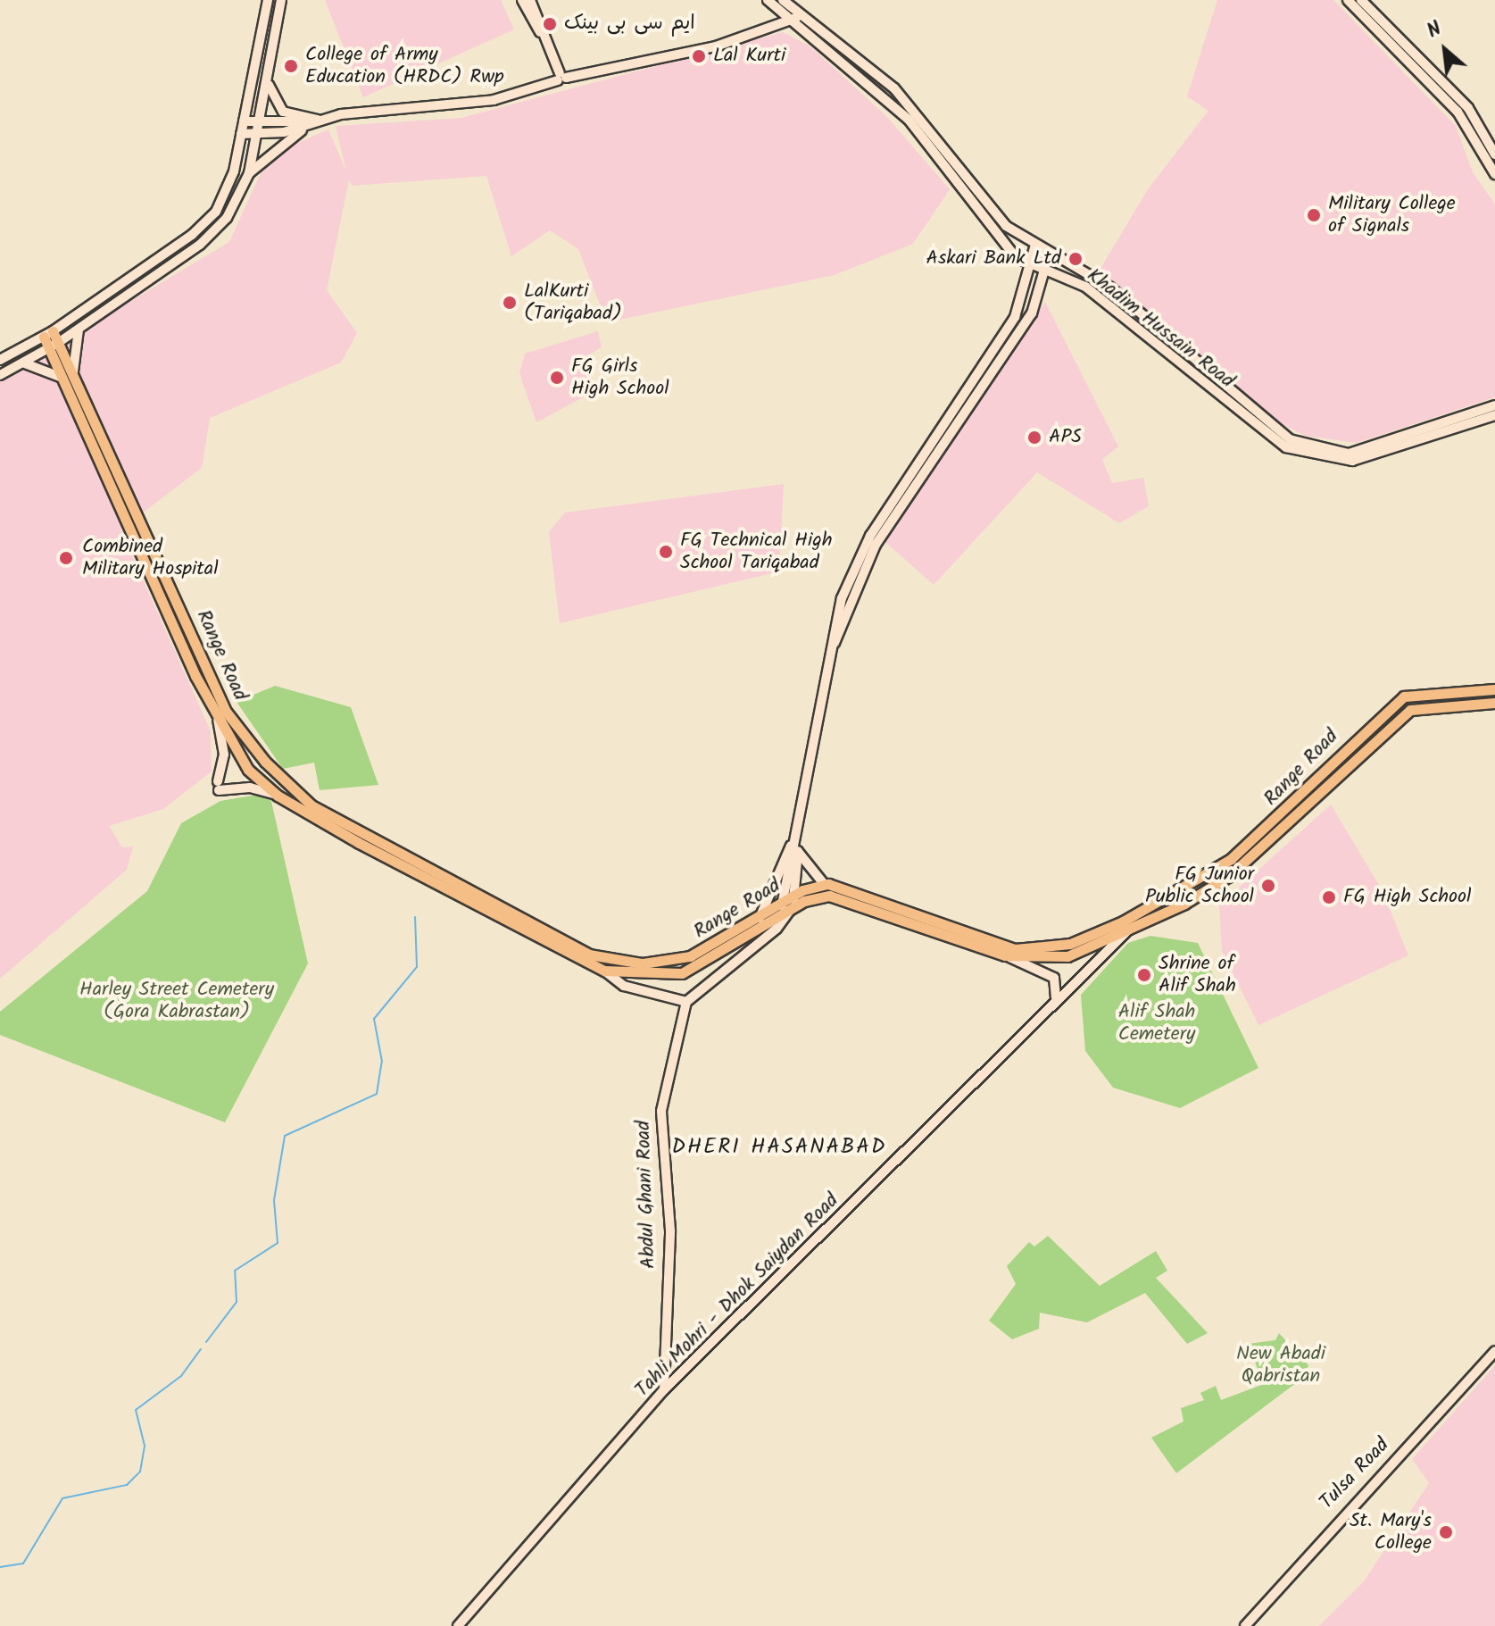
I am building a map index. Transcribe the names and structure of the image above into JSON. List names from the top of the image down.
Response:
{
  "streets": {
    "main road": [
      "Khadim Hussain Road",
      "Range Road",
      "Abdul Ghani Road",
      "Tahli Mohri - Dhok Saiydan Road",
      "Tulsa Road"
    ]
  },
  "crossings": [
    ["Abdul Ghani Road", "Tahli Mohri - Dhok Saiydan Road"]
  ],
  "districts": ["DHERI HASANABAD"],
  "parks": ["Harley Street Cemetery (Gora Kabrastan)", "Alif Shah Cemetery", "New Abadi Qabristan"],
  "places": [
    "ایم سی بی بینک",
    "Lal Kurti",
    "College of Army Education (HRDC) Rwp",
    "Military College of Signals",
    "Askari Bank Ltd",
    "LalKurti (Tariqabad)",
    "FG Girls High School",
    "APS",
    "FG Technical High School Tariqabad",
    "Combined Military Hospital",
    "FG Junior Public School",
    "FG High School",
    "Shrine of Alif Shah",
    "St. Mary's College"
  ],
  "north": "top left"
}
